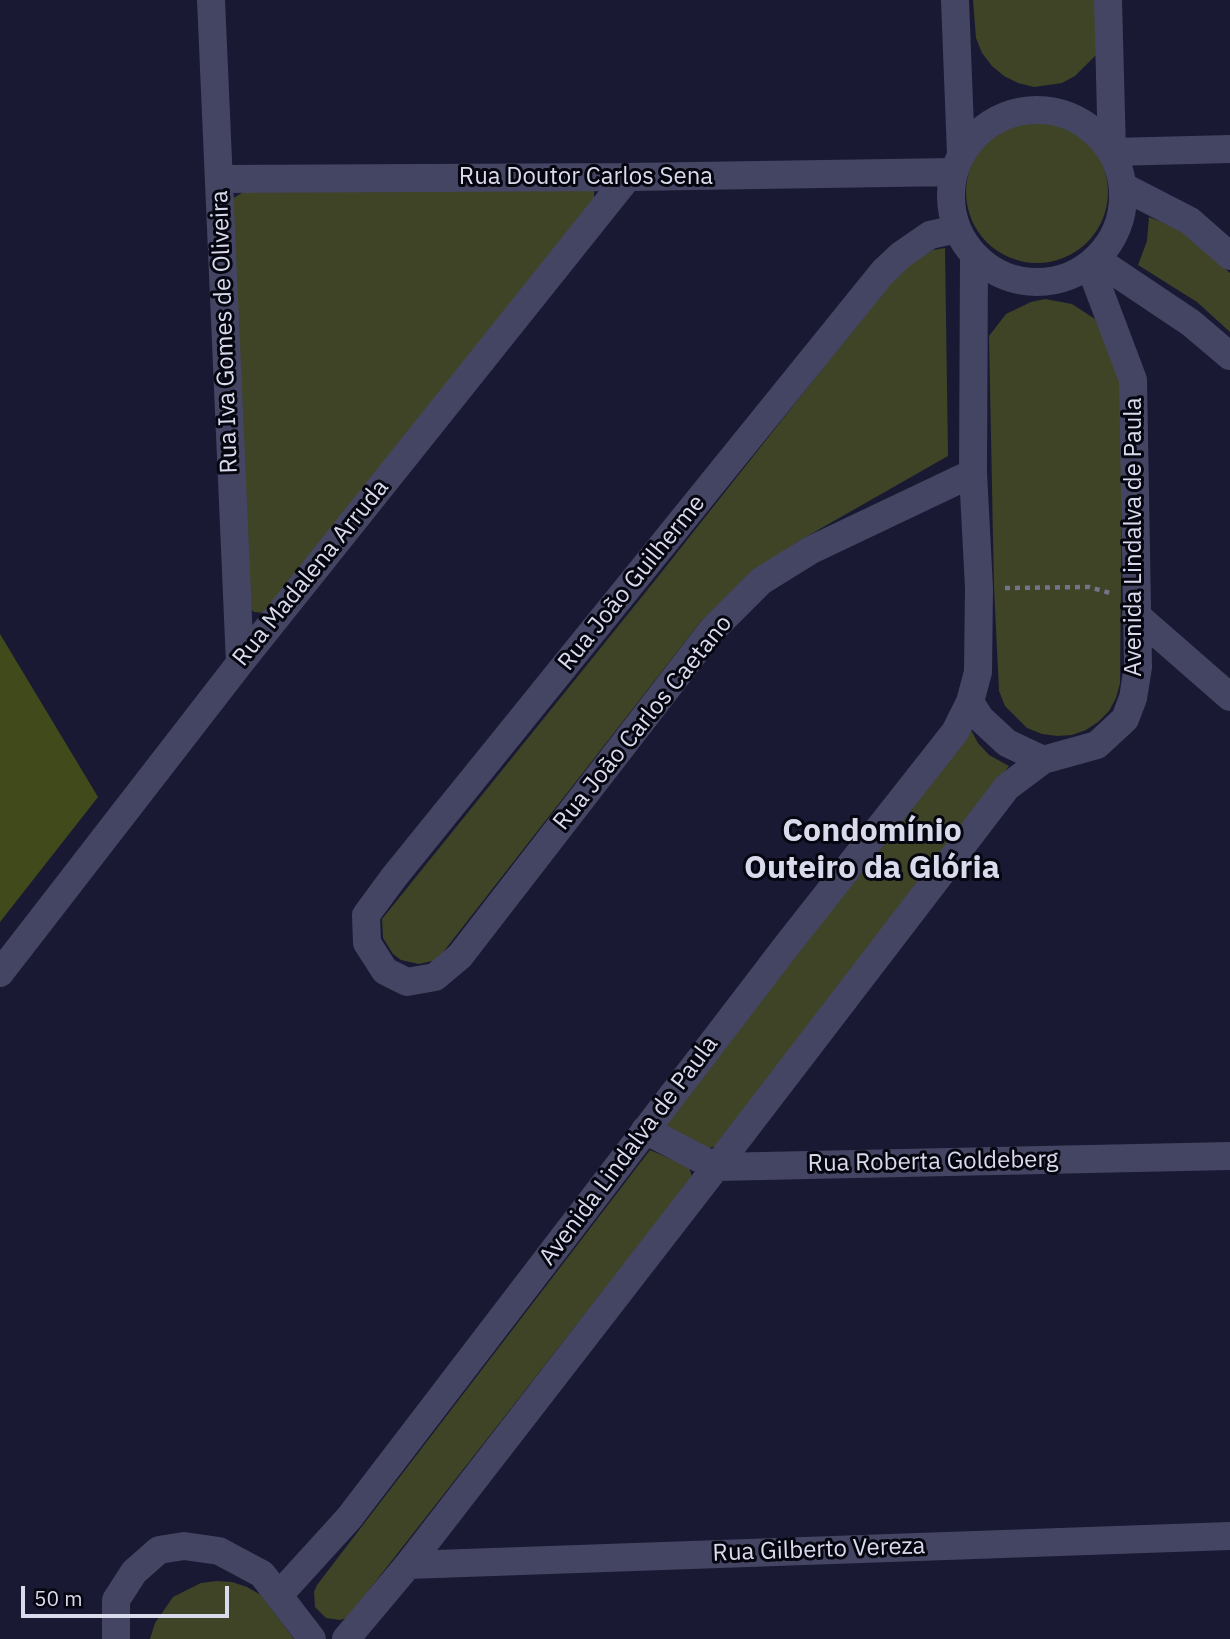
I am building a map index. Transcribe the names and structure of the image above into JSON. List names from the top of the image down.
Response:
{
  "streets": {
    "street": [
      "Rua Doutor Carlos Sena",
      "Rua Iva Gomes de Oliveira",
      "Avenida Lindalva de Paula",
      "Rua Madalena Arruda",
      "Rua João Guilherme",
      "Rua João Carlos Caetano",
      "Rua Roberta Goldeberg",
      "Rua Gilberto Vereza"
    ]
  },
  "crossings": [
    ["Rua Doutor Carlos Sena", "Rua Iva Gomes de Oliveira"],
    ["Rua Doutor Carlos Sena", "Avenida Lindalva de Paula"],
    ["Rua Doutor Carlos Sena", "Rua Madalena Arruda"],
    ["Rua Doutor Carlos Sena", "Rua João Guilherme"],
    ["Rua Iva Gomes de Oliveira", "Rua Madalena Arruda"],
    ["Avenida Lindalva de Paula", "Rua João Guilherme"],
    ["Avenida Lindalva de Paula", "Rua João Carlos Caetano"],
    ["Avenida Lindalva de Paula", "Rua Roberta Goldeberg"],
    ["Avenida Lindalva de Paula", "Rua Gilberto Vereza"],
    ["Rua João Guilherme", "Rua João Carlos Caetano"]
  ],
  "districts": ["Condomínio Outeiro da Glória"],
  "scale_bar": "50 m"
}
